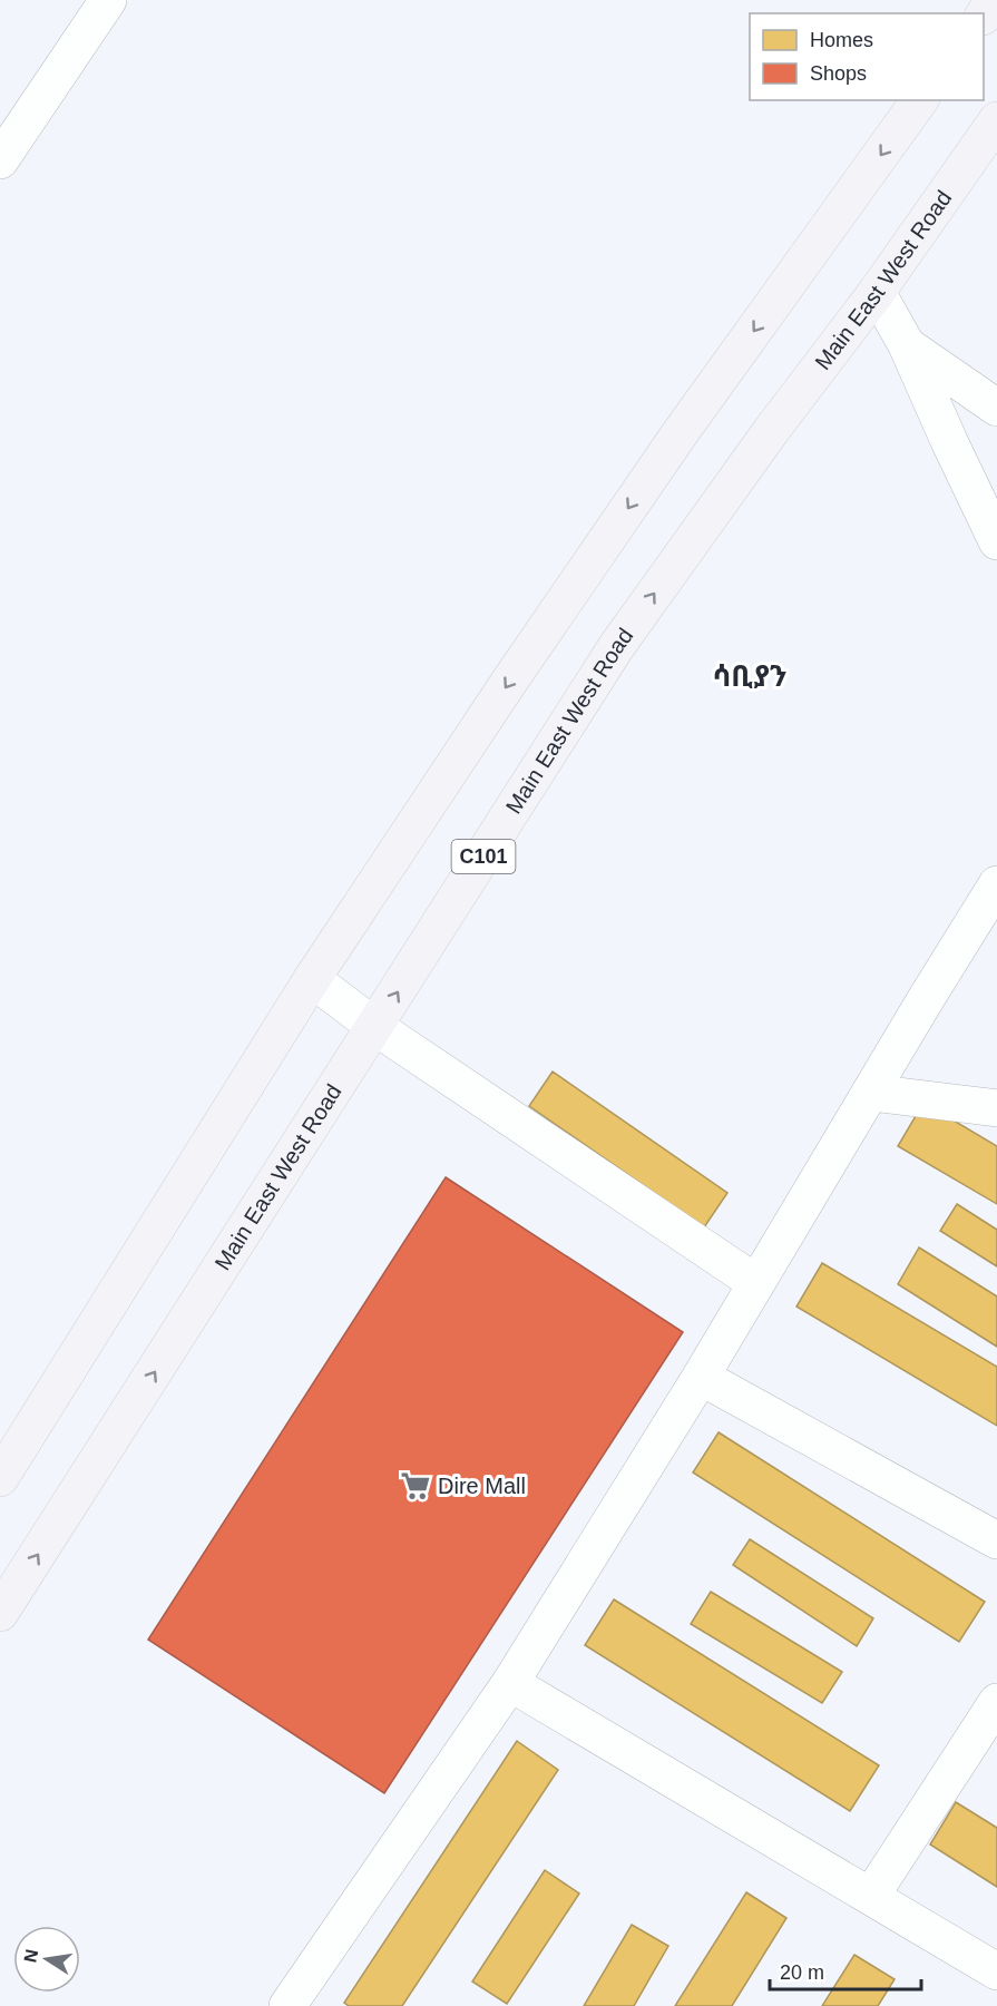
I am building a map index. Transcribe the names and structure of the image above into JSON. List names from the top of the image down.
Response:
{
  "streets": {
    "main road": ["Main East West Road", "C101"]
  },
  "districts": ["ሳቢያን"],
  "places": {
    "supermarket": ["Dire Mall"]
  },
  "legend": ["Homes", "Shops"],
  "scale_bar": "20 m",
  "north": "left"
}
